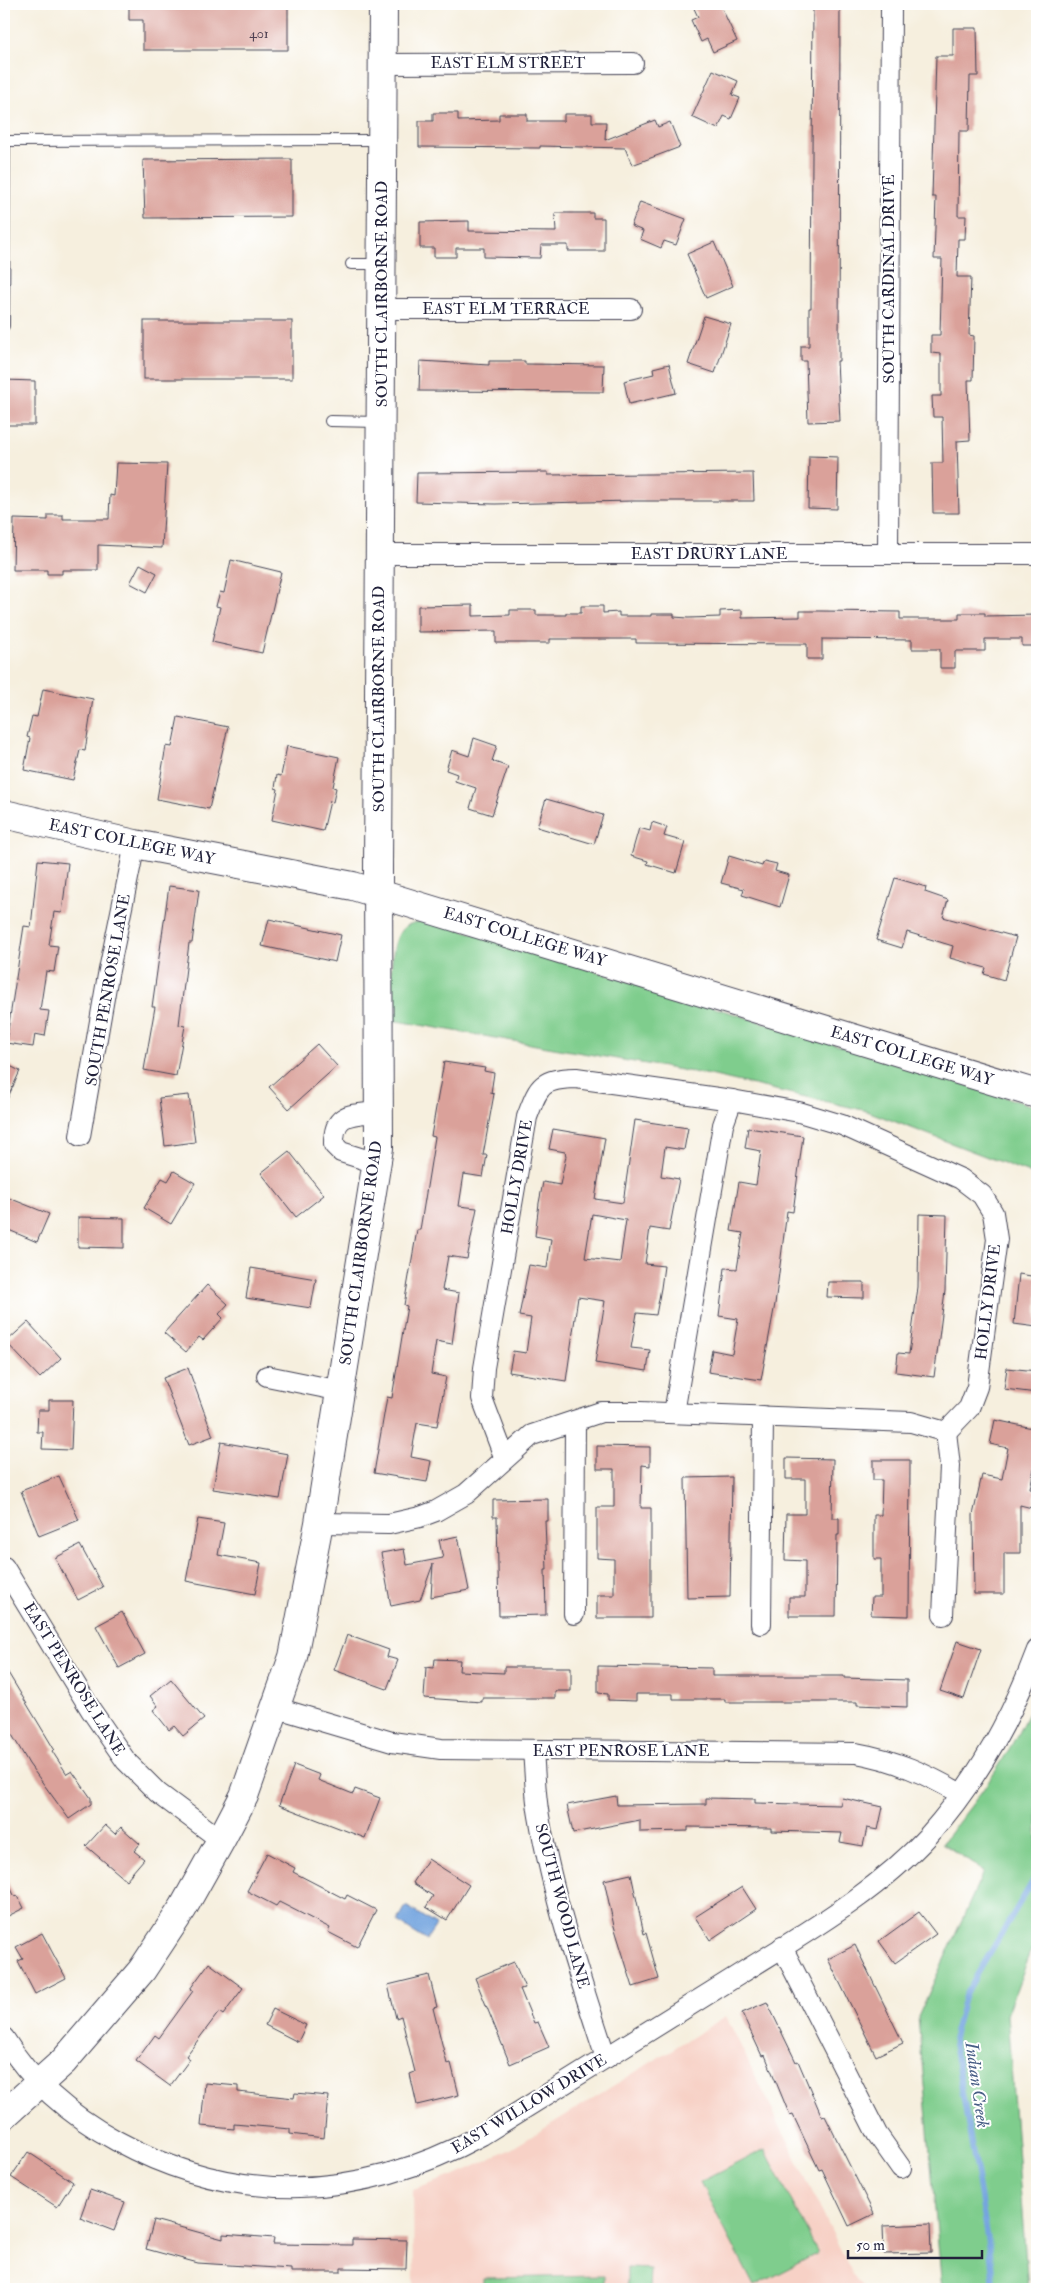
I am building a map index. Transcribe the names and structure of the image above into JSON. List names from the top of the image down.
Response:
{
  "streets": {
    "street": [
      "EAST ELM STREET",
      "SOUTH CARDINAL DRIVE",
      "SOUTH CLAIRBORNE ROAD",
      "EAST ELM TERRACE",
      "EAST DRURY LANE",
      "EAST COLLEGE WAY",
      "SOUTH PENROSE LANE",
      "HOLLY DRIVE",
      "EAST PENROSE LANE",
      "SOUTH WOOD LANE",
      "EAST WILLOW DRIVE"
    ]
  },
  "crossings": [
    ["EAST ELM STREET", "SOUTH CLAIRBORNE ROAD"],
    ["SOUTH CARDINAL DRIVE", "EAST DRURY LANE"],
    ["SOUTH CLAIRBORNE ROAD", "EAST ELM TERRACE"],
    ["SOUTH CLAIRBORNE ROAD", "EAST DRURY LANE"],
    ["SOUTH CLAIRBORNE ROAD", "EAST COLLEGE WAY"],
    ["SOUTH CLAIRBORNE ROAD", "EAST PENROSE LANE"],
    ["SOUTH CLAIRBORNE ROAD", "EAST WILLOW DRIVE"],
    ["EAST COLLEGE WAY", "SOUTH PENROSE LANE"],
    ["EAST PENROSE LANE", "SOUTH WOOD LANE"],
    ["EAST PENROSE LANE", "EAST WILLOW DRIVE"],
    ["SOUTH WOOD LANE", "EAST WILLOW DRIVE"]
  ],
  "water": ["Indian Creek"],
  "house_numbers": ["401"],
  "scale_bar": "50 m"
}
